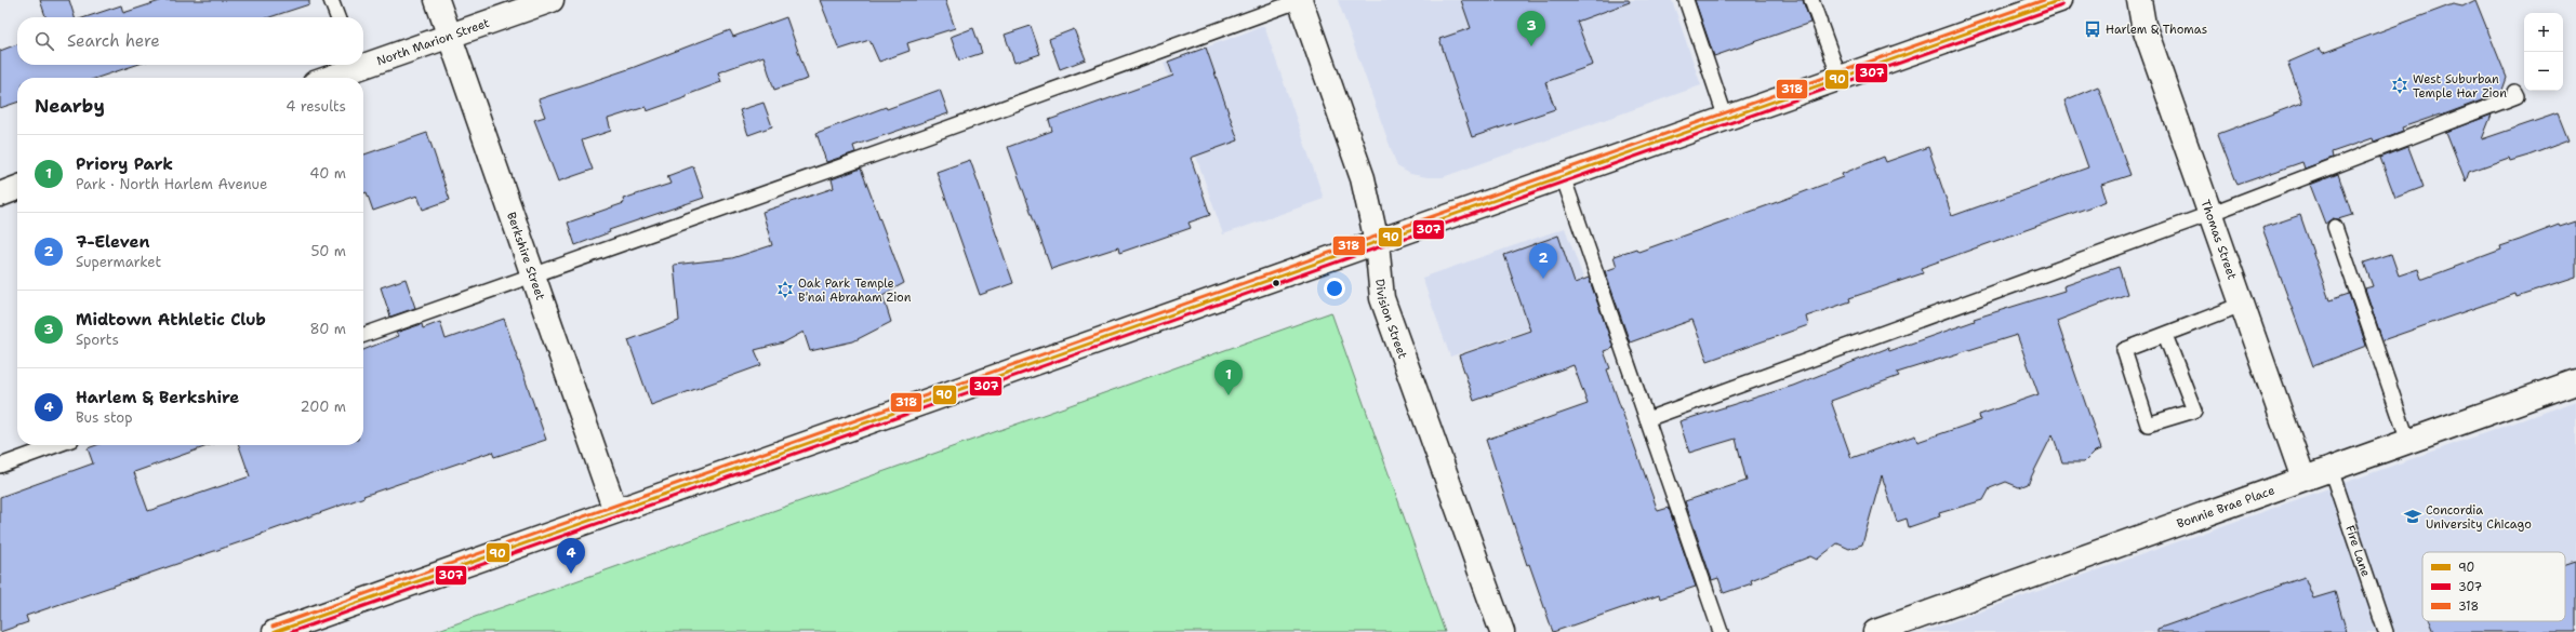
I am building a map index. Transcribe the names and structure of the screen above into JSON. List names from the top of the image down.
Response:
{
  "streets": {
    "street": [
      "North Marion Street",
      "Thomas Street",
      "Berkshire Street",
      "Division Street",
      "Bonnie Brae Place"
    ],
    "lane": ["Fire Lane"]
  },
  "crossings": [
    ["North Marion Street", "Berkshire Street"],
    ["Thomas Street", "Bonnie Brae Place"],
    ["Bonnie Brae Place", "Fire Lane"]
  ],
  "places": {
    "bus stop": ["Harlem & Thomas"],
    "synagogue": ["West Suburban Temple Har Zion", "Oak Park Temple B'nai Abraham Zion"],
    "school or university": ["Concordia University Chicago"]
  },
  "lines": ["transit line 90", "transit line 318", "transit line 307"],
  "legend": ["90", "307", "318"],
  "page": {
    "pins": [
      "3",
      "2",
      "1",
      "4"
    ],
    "map_buttons": ["+", "−"],
    "search": "Search here",
    "heading": ["Nearby", "4 results"],
    "list": [
      {
        "mark": "1",
        "name": "Priory Park",
        "note": "Park · North Harlem Avenue",
        "value": "40 m"
      },
      {
        "mark": "2",
        "name": "7-Eleven",
        "note": "Supermarket",
        "value": "50 m"
      },
      {
        "mark": "3",
        "name": "Midtown Athletic Club",
        "note": "Sports",
        "value": "80 m"
      },
      {
        "mark": "4",
        "name": "Harlem & Berkshire",
        "note": "Bus stop",
        "value": "200 m"
      }
    ]
  }
}
